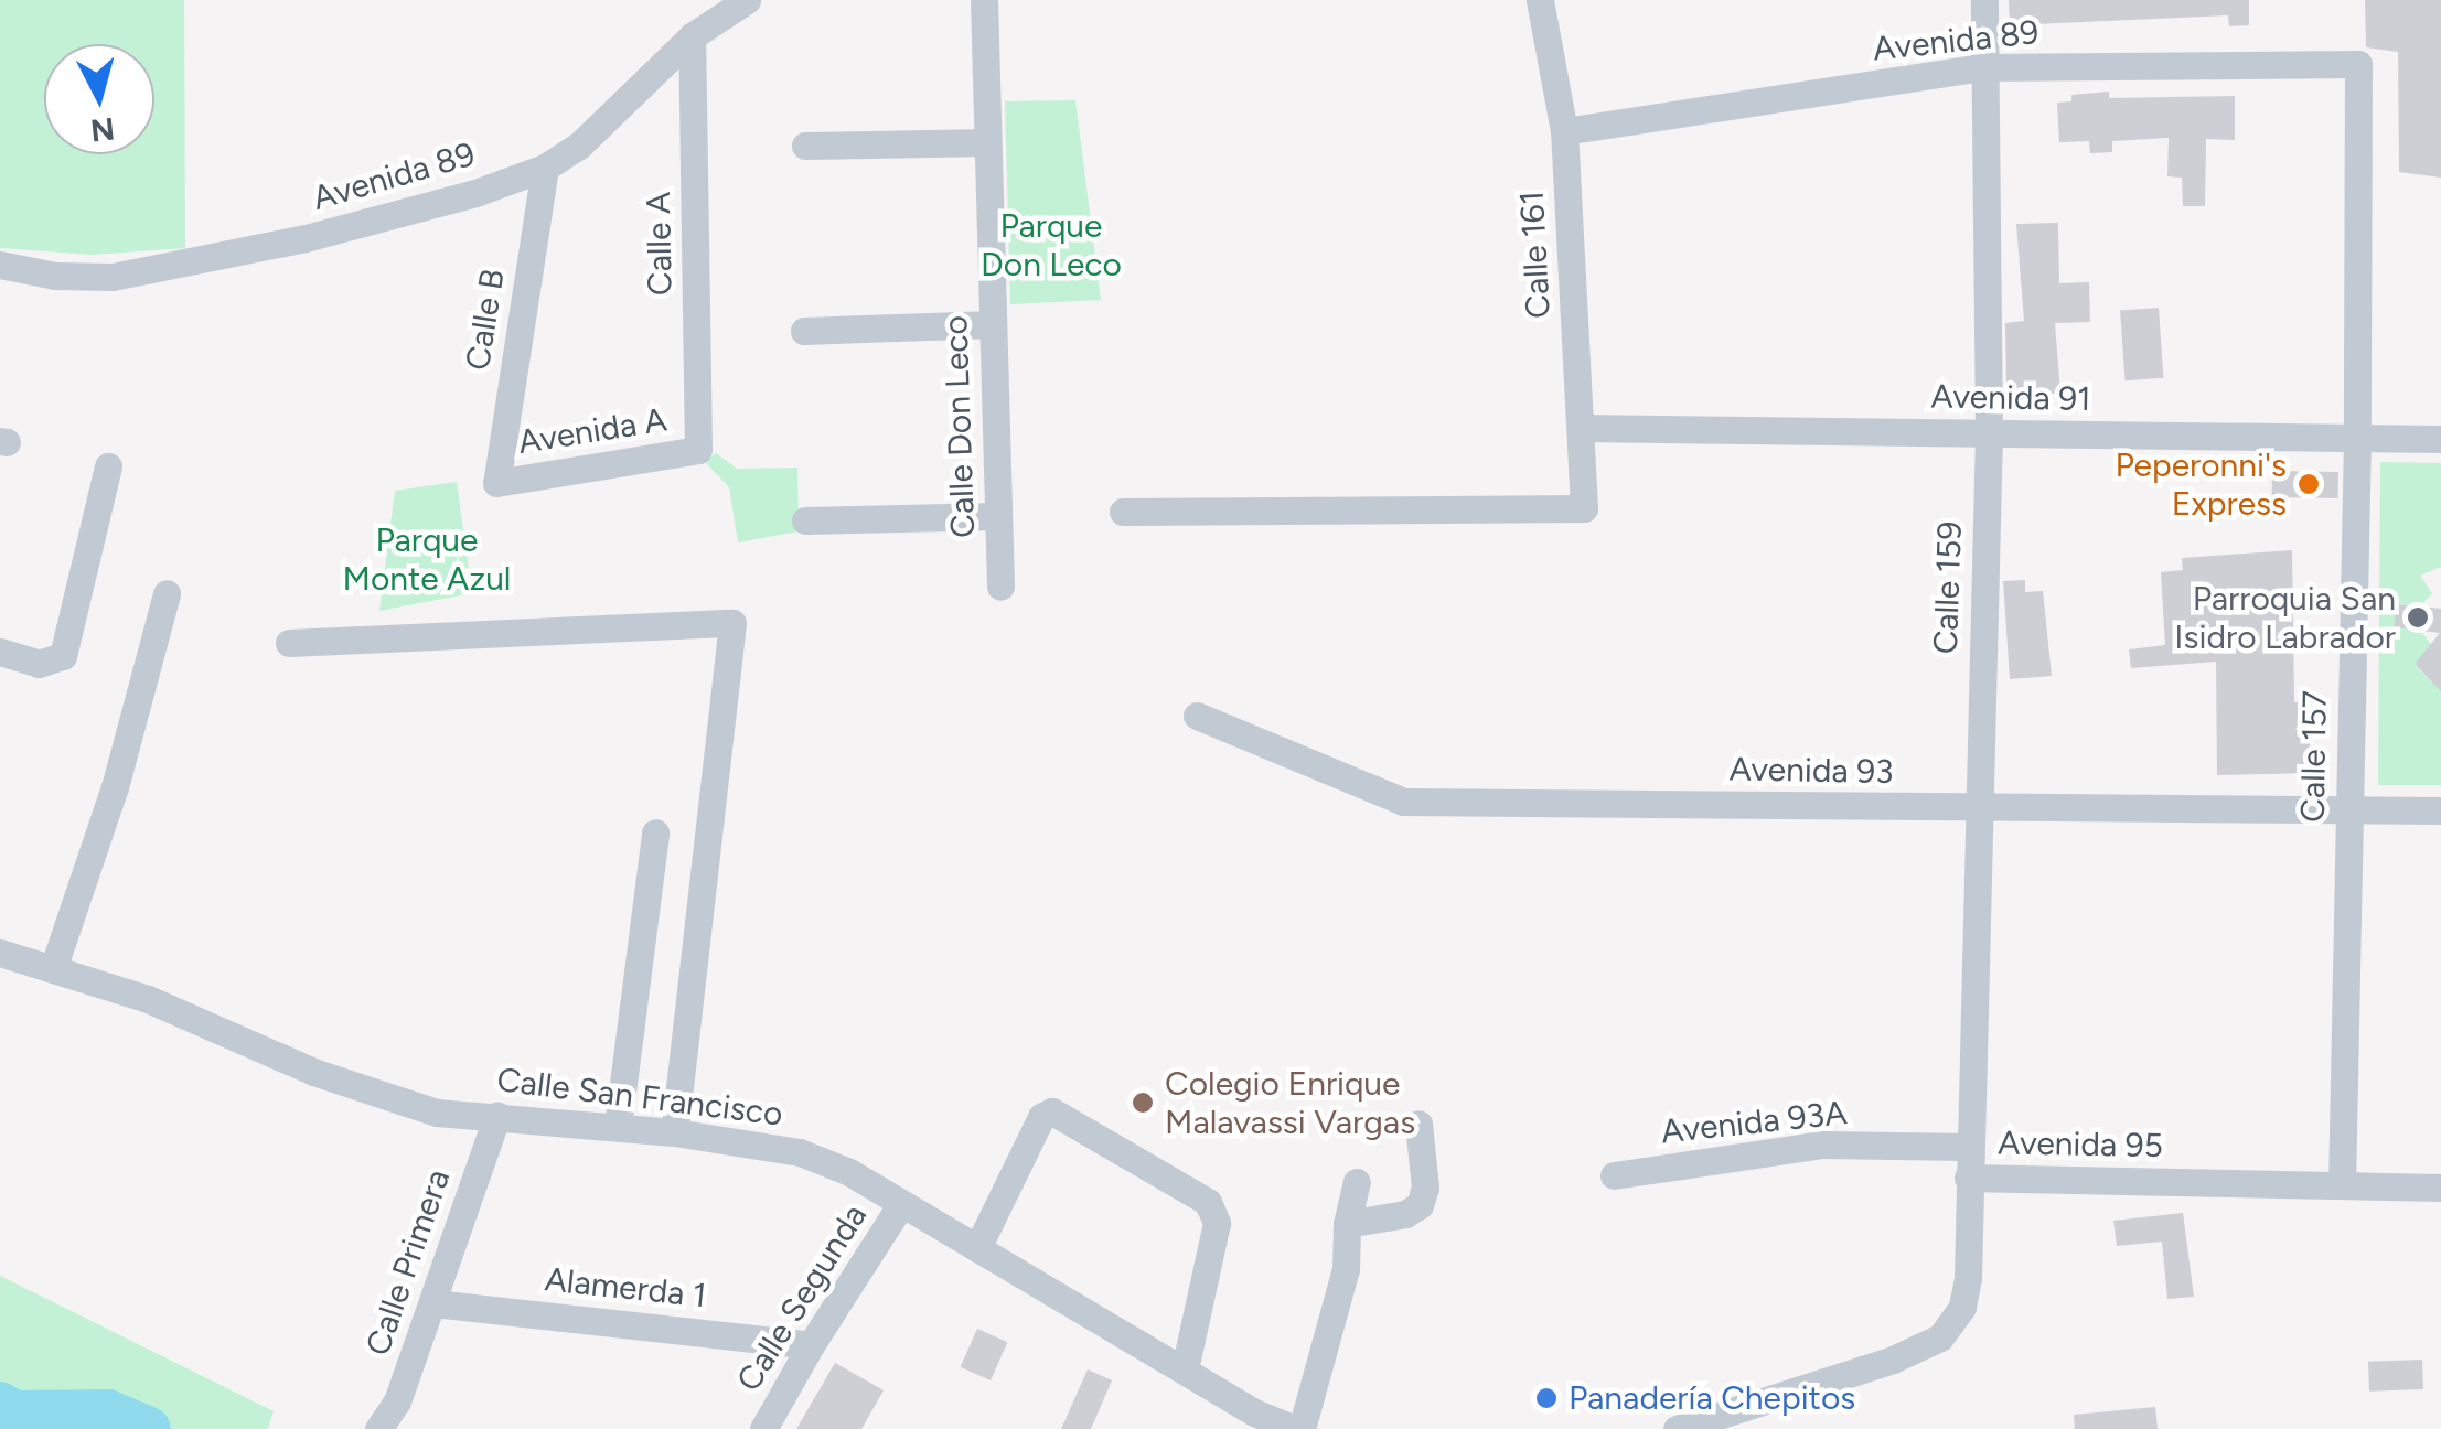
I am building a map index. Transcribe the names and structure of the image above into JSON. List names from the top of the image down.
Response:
{
  "streets": {
    "street": [
      "Avenida 89",
      "Calle A",
      "Calle 161",
      "Calle B",
      "Avenida 91",
      "Calle Don Leco",
      "Avenida A",
      "Calle 159",
      "Calle 157",
      "Avenida 93",
      "Calle San Francisco",
      "Avenida 93A",
      "Avenida 95",
      "Calle Primera",
      "Alamerda 1",
      "Calle Segunda"
    ]
  },
  "crossings": [
    ["Avenida 89", "Calle A"],
    ["Avenida 89", "Calle 161"],
    ["Avenida 89", "Calle B"],
    ["Avenida 89", "Calle 159"],
    ["Avenida 89", "Calle 157"],
    ["Calle A", "Avenida A"],
    ["Calle 161", "Avenida 91"],
    ["Calle B", "Avenida A"],
    ["Avenida 91", "Calle 159"],
    ["Avenida 91", "Calle 157"],
    ["Calle 159", "Avenida 93"],
    ["Calle 159", "Avenida 93A"],
    ["Calle 159", "Avenida 95"],
    ["Calle 157", "Avenida 93"],
    ["Calle 157", "Avenida 95"],
    ["Calle San Francisco", "Calle Primera"],
    ["Calle San Francisco", "Calle Segunda"],
    ["Calle Primera", "Alamerda 1"],
    ["Alamerda 1", "Calle Segunda"]
  ],
  "parks": ["Parque Don Leco", "Parque Monte Azul"],
  "places": [
    "Peperonni's Express",
    "Parroquia San Isidro Labrador",
    "Colegio Enrique Malavassi Vargas",
    "Panadería Chepitos"
  ],
  "north": "bottom"
}
